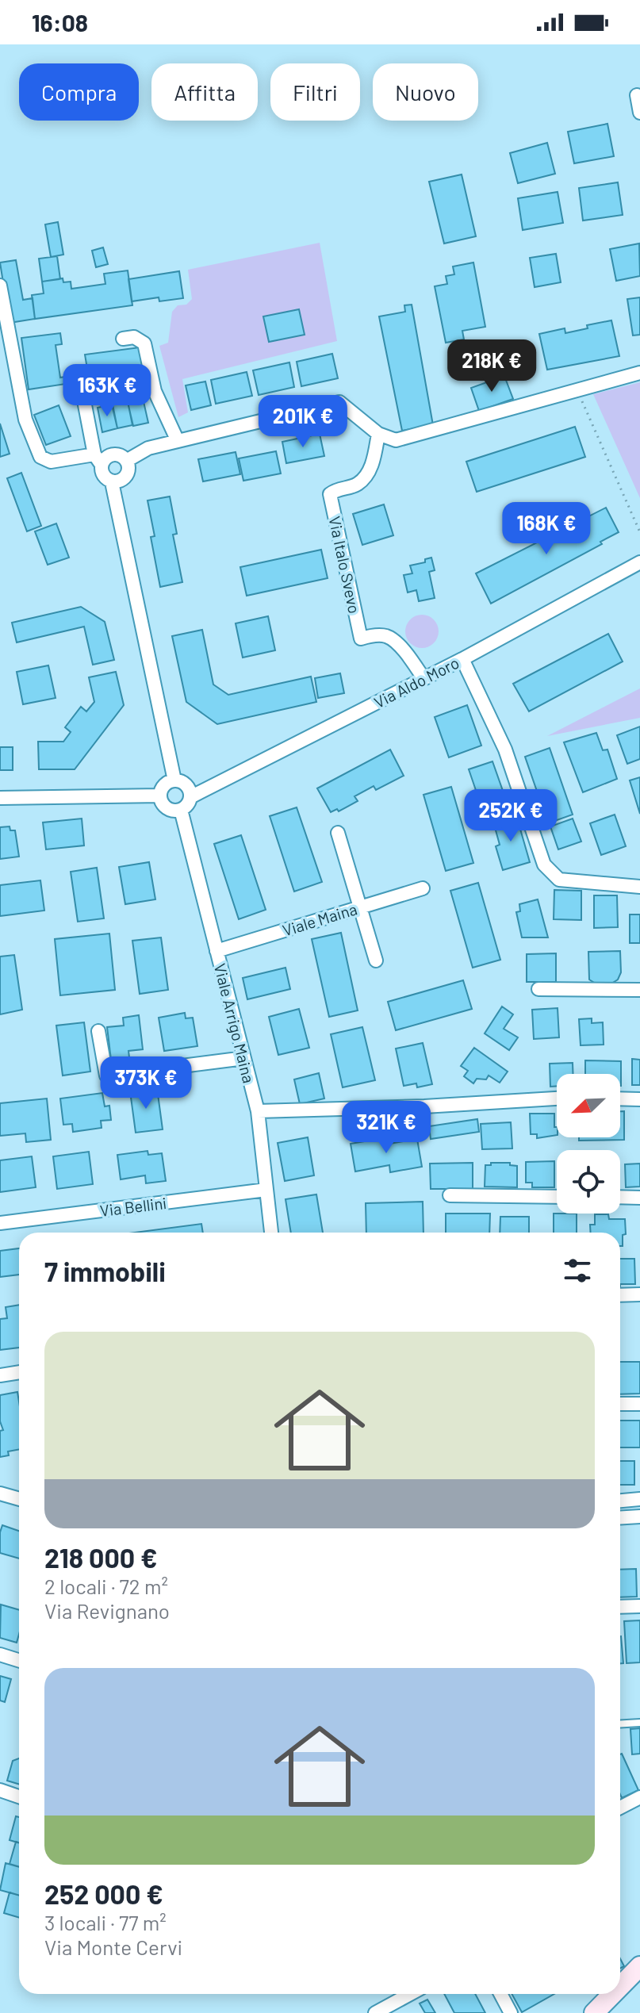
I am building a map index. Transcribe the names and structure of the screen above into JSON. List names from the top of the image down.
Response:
{
  "streets": {
    "street": [
      "Via Italo Svevo",
      "Via Aldo Moro",
      "Viale Maina",
      "Viale Arrigo Maina",
      "Via Bellini"
    ]
  },
  "crossings": [
    ["Via Italo Svevo", "Via Aldo Moro"],
    ["Via Aldo Moro", "Viale Arrigo Maina"],
    ["Viale Maina", "Viale Arrigo Maina"],
    ["Viale Arrigo Maina", "Via Bellini"]
  ],
  "north": "bottom left",
  "page": {
    "status": "16:08",
    "chip": [
      "Compra",
      "Affitta",
      "Filtri",
      "Nuovo"
    ],
    "price": [
      "218K €",
      "163K €",
      "201K €",
      "168K €",
      "252K €",
      "373K €",
      "321K €"
    ],
    "heading": "7 immobili",
    "list": [
      {
        "name": "218 000 €",
        "note": "2 locali · 72 m² · Via Revignano"
      },
      {
        "name": "252 000 €",
        "note": "3 locali · 77 m² · Via Monte Cervi"
      }
    ]
  }
}
